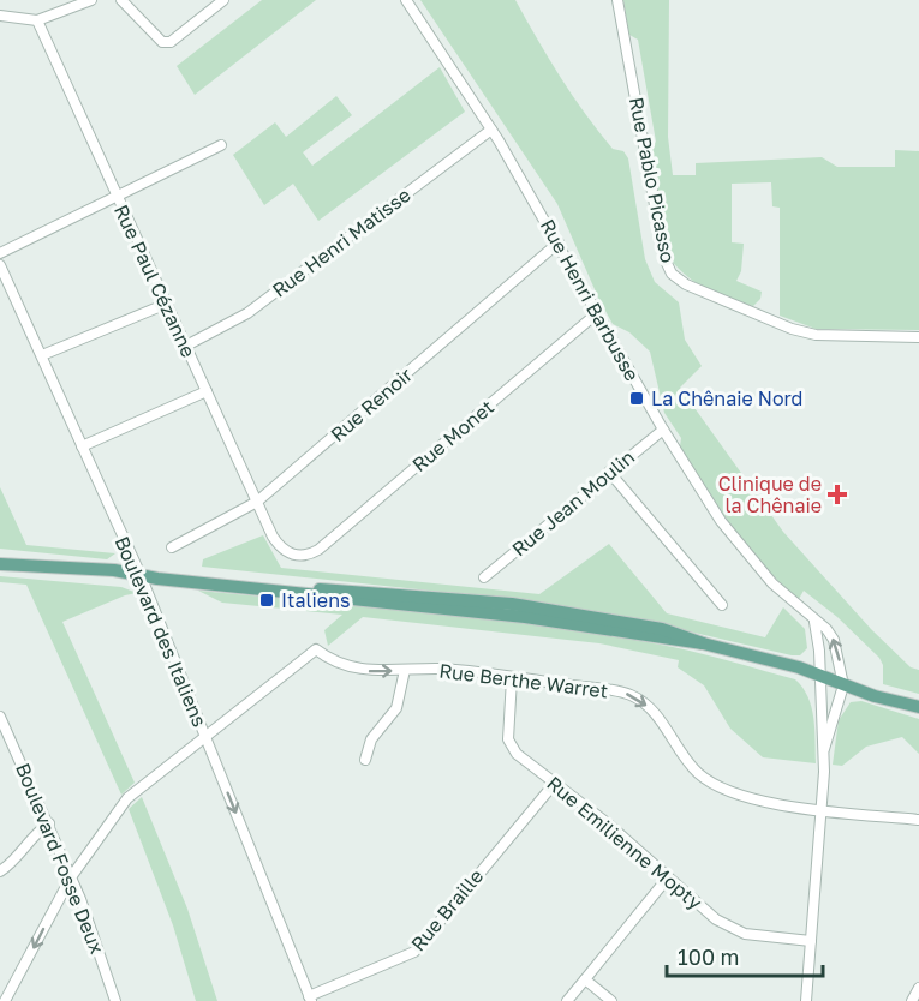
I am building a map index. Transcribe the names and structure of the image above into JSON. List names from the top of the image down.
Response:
{
  "streets": {
    "street": [
      "Rue Pablo Picasso",
      "Rue Henri Matisse",
      "Rue Paul Cézanne",
      "Rue Henri Barbusse",
      "Rue Renoir",
      "Rue Monet",
      "Rue Jean Moulin",
      "Boulevard des Italiens",
      "Rue Berthe Warret",
      "Rue Emilienne Mopty",
      "Boulevard Fosse Deux",
      "Rue Braille"
    ]
  },
  "crossings": [
    ["Rue Henri Matisse", "Rue Paul Cézanne"],
    ["Rue Henri Matisse", "Rue Henri Barbusse"],
    ["Rue Paul Cézanne", "Rue Renoir"],
    ["Rue Paul Cézanne", "Rue Monet"],
    ["Rue Henri Barbusse", "Rue Renoir"],
    ["Rue Henri Barbusse", "Rue Monet"],
    ["Rue Henri Barbusse", "Rue Jean Moulin"],
    ["Boulevard des Italiens", "Rue Berthe Warret"],
    ["Boulevard des Italiens", "Rue Braille"],
    ["Rue Berthe Warret", "Rue Emilienne Mopty"],
    ["Rue Emilienne Mopty", "Rue Braille"]
  ],
  "one_way": ["Boulevard des Italiens", "Rue Berthe Warret"],
  "places": {
    "transit": ["La Chênaie Nord", "Italiens"],
    "health": ["Clinique de la Chênaie"]
  },
  "scale_bar": "100 m"
}
